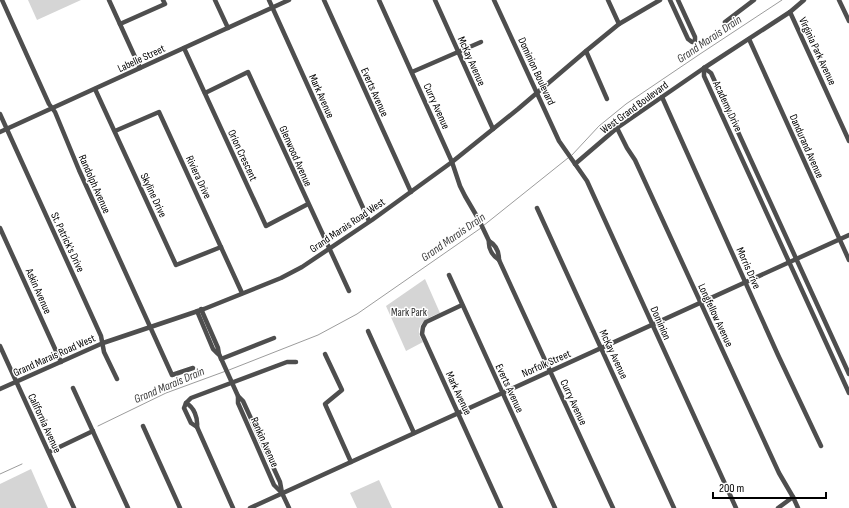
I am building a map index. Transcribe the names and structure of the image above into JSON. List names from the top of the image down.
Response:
{
  "streets": {
    "street": [
      "Virginia Park Avenue",
      "Labelle Street",
      "McKay Avenue",
      "Dominion Boulevard",
      "Everts Avenue",
      "Mark Avenue",
      "Curry Avenue",
      "Academy Drive",
      "West Grand Boulevard",
      "Dandurand Avenue",
      "Orion Crescent",
      "Glenwood Avenue",
      "Riviera Drive",
      "Randolph Avenue",
      "Skyline Drive",
      "Grand Marais Road West",
      "St. Patrick's Drive",
      "Morris Drive",
      "Askin Avenue",
      "Longfellow Avenue",
      "Dominion",
      "Norfolk Street",
      "California Avenue",
      "Rankin Avenue"
    ]
  },
  "crossings": [
    ["Virginia Park Avenue", "West Grand Boulevard"],
    ["Labelle Street", "Mark Avenue"],
    ["Labelle Street", "Orion Crescent"],
    ["Labelle Street", "Randolph Avenue"],
    ["Labelle Street", "Skyline Drive"],
    ["Labelle Street", "St. Patrick's Drive"],
    ["McKay Avenue", "Grand Marais Road West"],
    ["McKay Avenue", "Norfolk Street"],
    ["Dominion Boulevard", "Grand Marais Road West"],
    ["Dominion Boulevard", "Dominion"],
    ["Everts Avenue", "Mark Avenue"],
    ["Everts Avenue", "Grand Marais Road West"],
    ["Everts Avenue", "Norfolk Street"],
    ["Mark Avenue", "Grand Marais Road West"],
    ["Mark Avenue", "Norfolk Street"],
    ["Curry Avenue", "Grand Marais Road West"],
    ["Curry Avenue", "Norfolk Street"],
    ["Academy Drive", "West Grand Boulevard"],
    ["Academy Drive", "Norfolk Street"],
    ["West Grand Boulevard", "Dandurand Avenue"],
    ["West Grand Boulevard", "Morris Drive"],
    ["West Grand Boulevard", "Longfellow Avenue"],
    ["West Grand Boulevard", "Dominion"],
    ["Dandurand Avenue", "Norfolk Street"],
    ["Orion Crescent", "Glenwood Avenue"],
    ["Glenwood Avenue", "Grand Marais Road West"],
    ["Riviera Drive", "Skyline Drive"],
    ["Riviera Drive", "Grand Marais Road West"],
    ["Randolph Avenue", "Grand Marais Road West"],
    ["Grand Marais Road West", "St. Patrick's Drive"],
    ["Grand Marais Road West", "Askin Avenue"],
    ["Grand Marais Road West", "California Avenue"],
    ["Grand Marais Road West", "Rankin Avenue"],
    ["Morris Drive", "Norfolk Street"],
    ["Longfellow Avenue", "Norfolk Street"],
    ["Dominion", "Norfolk Street"],
    ["Norfolk Street", "Rankin Avenue"]
  ],
  "water": ["Grand Marais Drain"],
  "parks": ["Mark Park"],
  "scale_bar": "200 m"
}
